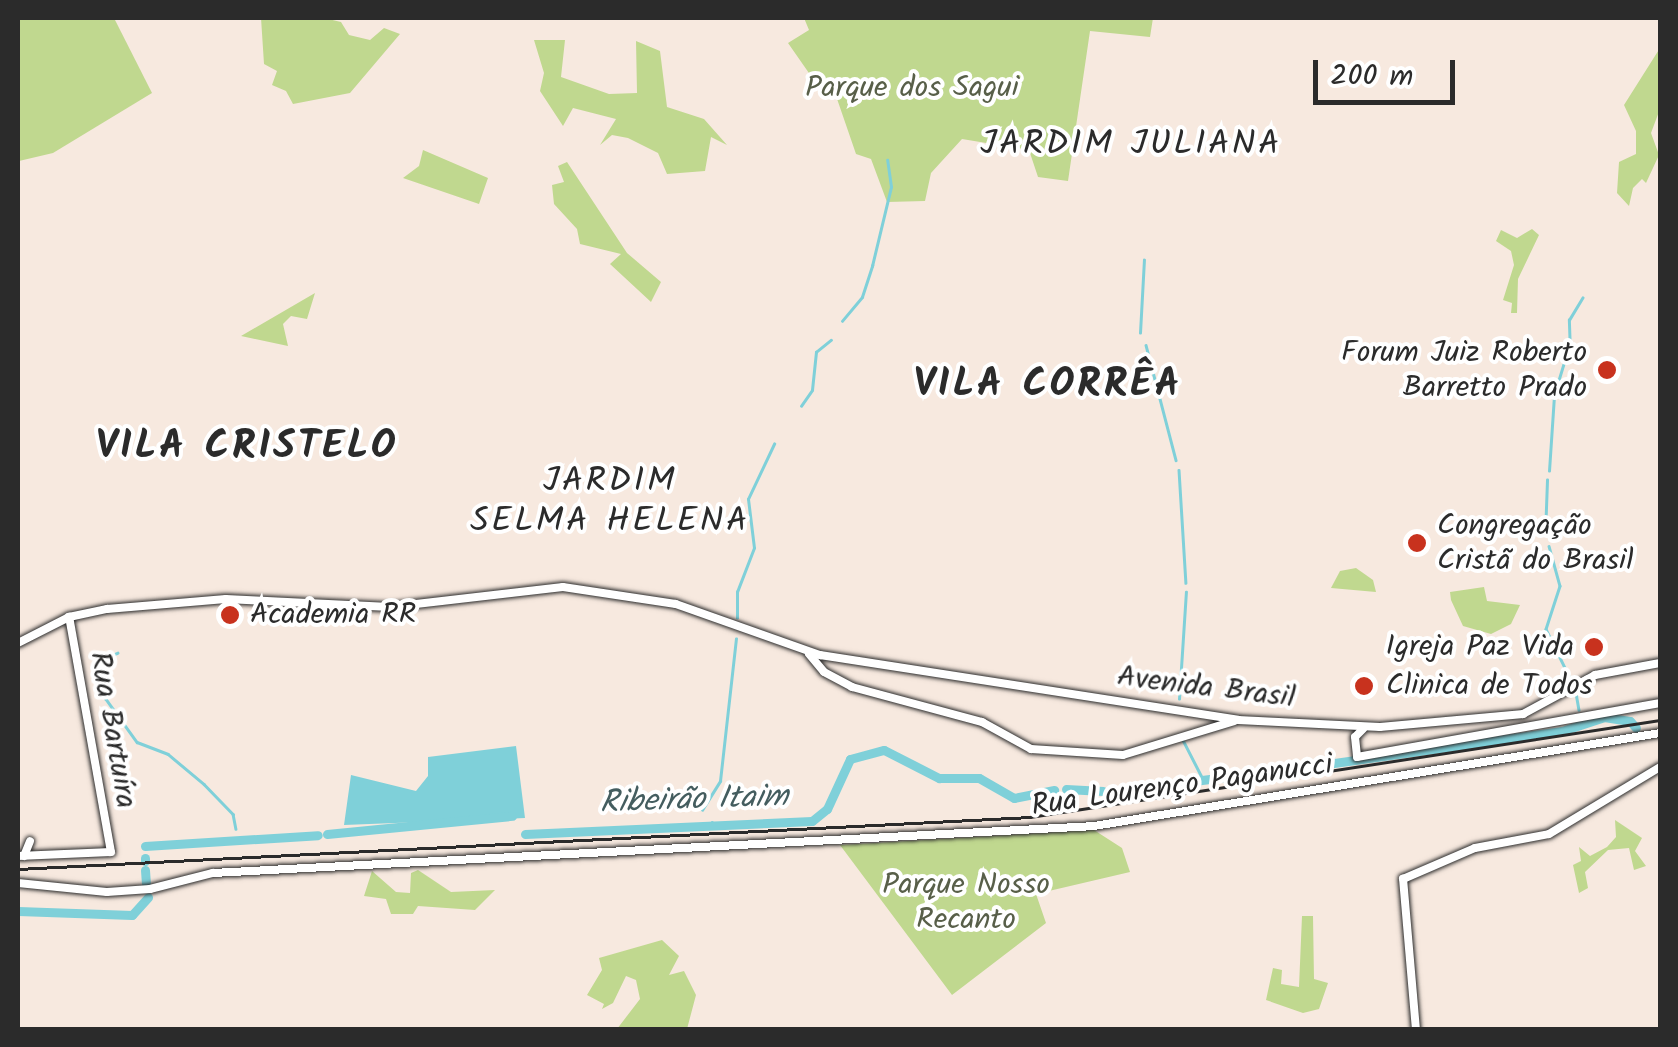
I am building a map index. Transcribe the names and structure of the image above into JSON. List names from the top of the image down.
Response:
{
  "streets": {
    "main road": ["Avenida Brasil", "Rua Bartuíra", "Rua Lourenço Paganucci"]
  },
  "crossings": [
    ["Avenida Brasil", "Rua Bartuíra"]
  ],
  "districts": [
    "JARDIM JULIANA",
    "VILA CORRÊA",
    "VILA CRISTELO",
    "JARDIM SELMA HELENA"
  ],
  "water": ["Ribeirão Itaim"],
  "parks": ["Parque dos Sagui", "Parque Nosso Recanto"],
  "places": [
    "Forum Juiz Roberto Barretto Prado",
    "Congregação Cristã do Brasil",
    "Academia RR",
    "Igreja Paz Vida",
    "Clinica de Todos"
  ],
  "scale_bar": "200 m"
}
